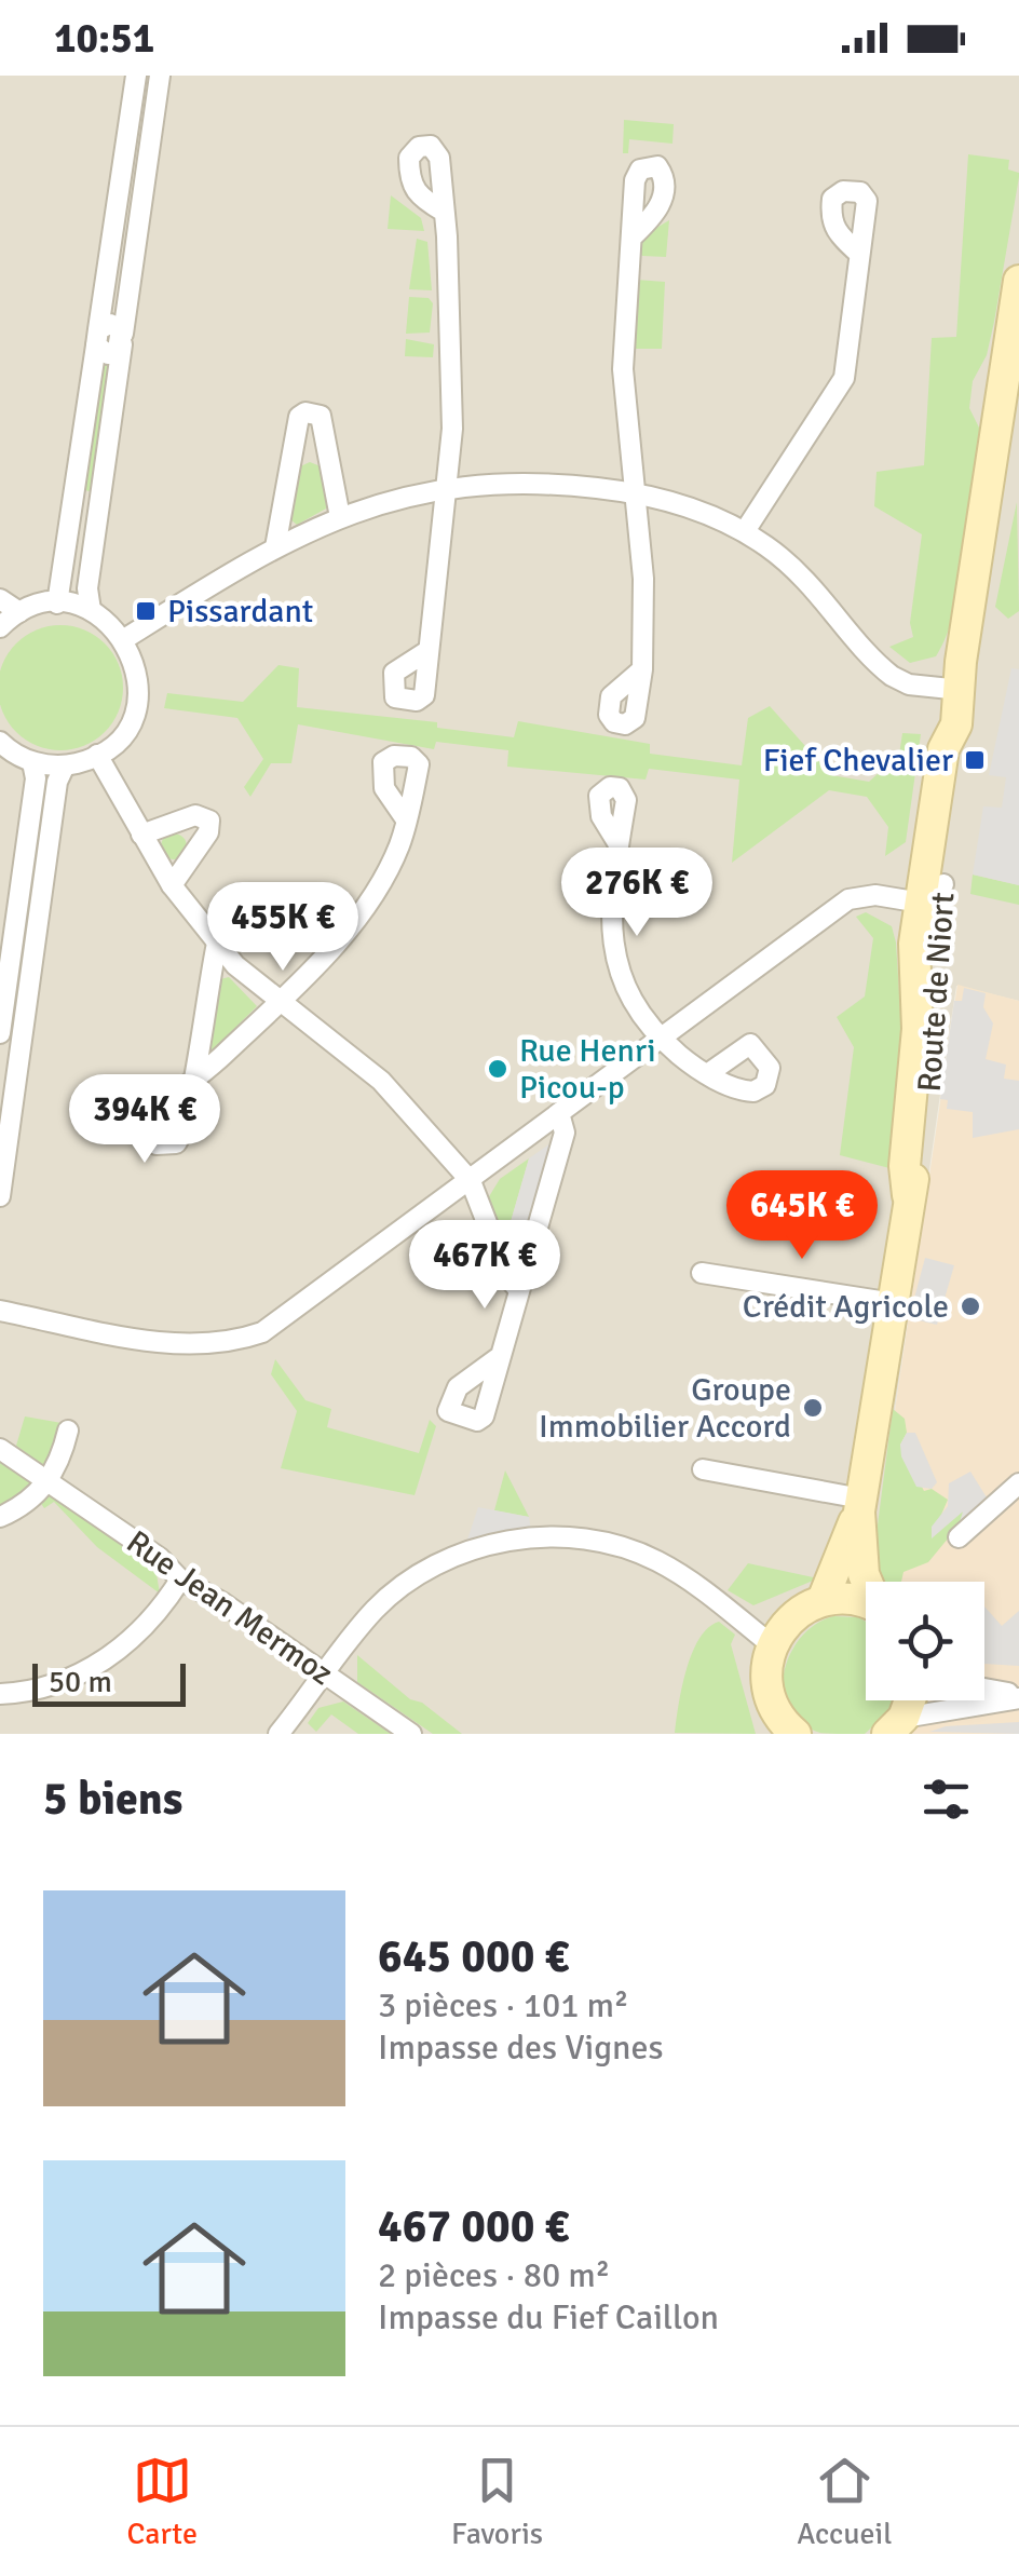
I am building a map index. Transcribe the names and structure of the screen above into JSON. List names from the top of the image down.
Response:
{
  "streets": {
    "main road": ["Route de Niort"],
    "street": ["Rue Jean Mermoz"]
  },
  "places": {
    "transit": ["Pissardant", "Fief Chevalier"],
    "other": ["Rue Henri Picou-p", "Crédit Agricole", "Groupe Immobilier Accord"]
  },
  "scale_bar": "50 m",
  "page": {
    "status": "10:51",
    "price": [
      "276K €",
      "455K €",
      "394K €",
      "645K €",
      "467K €"
    ],
    "scale": "50 m",
    "heading": "5 biens",
    "list": [
      {
        "name": "645 000 €",
        "note": "3 pièces · 101 m² · Impasse des Vignes"
      },
      {
        "name": "467 000 €",
        "note": "2 pièces · 80 m² · Impasse du Fief Caillon"
      }
    ],
    "tabs": ["Carte", "Favoris", "Accueil"]
  }
}
